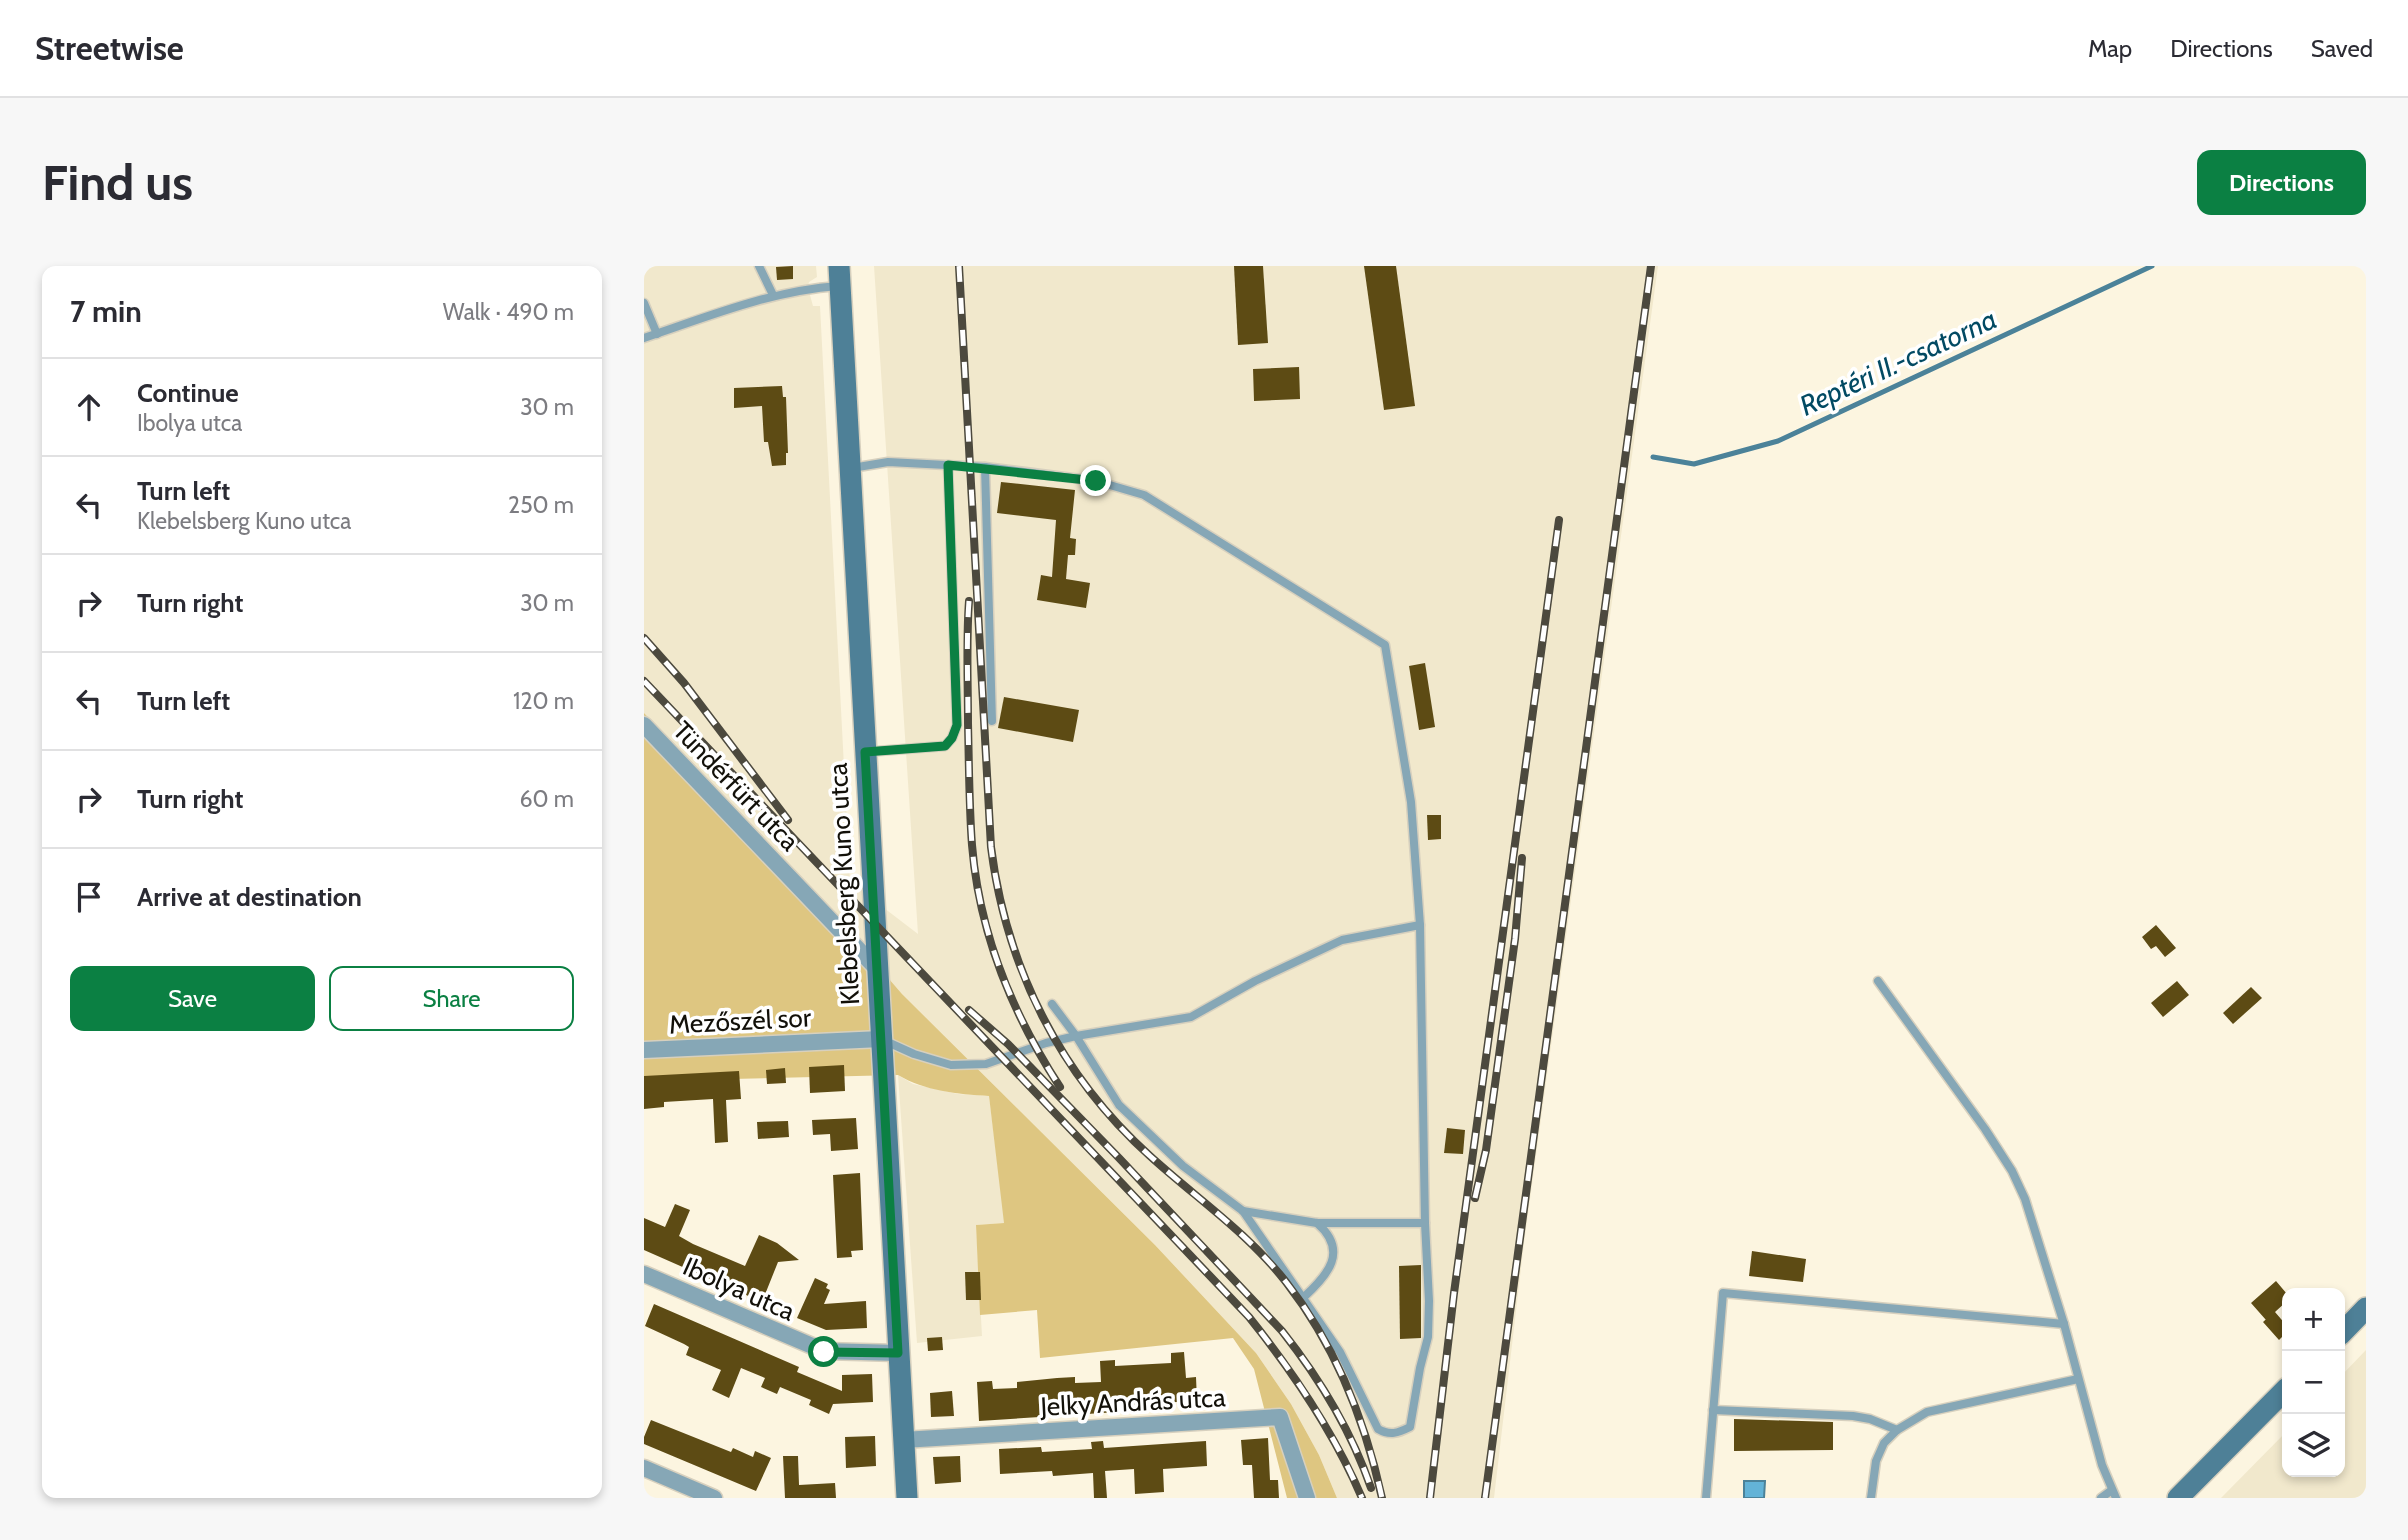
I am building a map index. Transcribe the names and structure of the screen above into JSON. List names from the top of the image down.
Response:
{
  "streets": {
    "street": [
      "Tündérfürt utca",
      "Klebelsberg Kuno utca",
      "Mezőszél sor",
      "Ibolya utca",
      "Jelky András utca"
    ]
  },
  "crossings": [
    ["Tündérfürt utca", "Klebelsberg Kuno utca"],
    ["Klebelsberg Kuno utca", "Mezőszél sor"],
    ["Klebelsberg Kuno utca", "Ibolya utca"],
    ["Klebelsberg Kuno utca", "Jelky András utca"]
  ],
  "water": ["Reptéri II.-csatorna"],
  "page": {
    "header": "Streetwise",
    "nav": ["Map", "Directions", "Saved"],
    "buttons": [
      "Directions",
      ["Save", "Share"]
    ],
    "title": "Find us",
    "heading": ["7 min", "Walk · 490 m"],
    "list": [
      ["Continue", "Ibolya utca", "30 m"],
      ["Turn left", "Klebelsberg Kuno utca", "250 m"],
      ["Turn right", "30 m"],
      ["Turn left", "120 m"],
      ["Turn right", "60 m"],
      "Arrive at destination"
    ],
    "map_buttons": ["+", "−"]
  }
}
